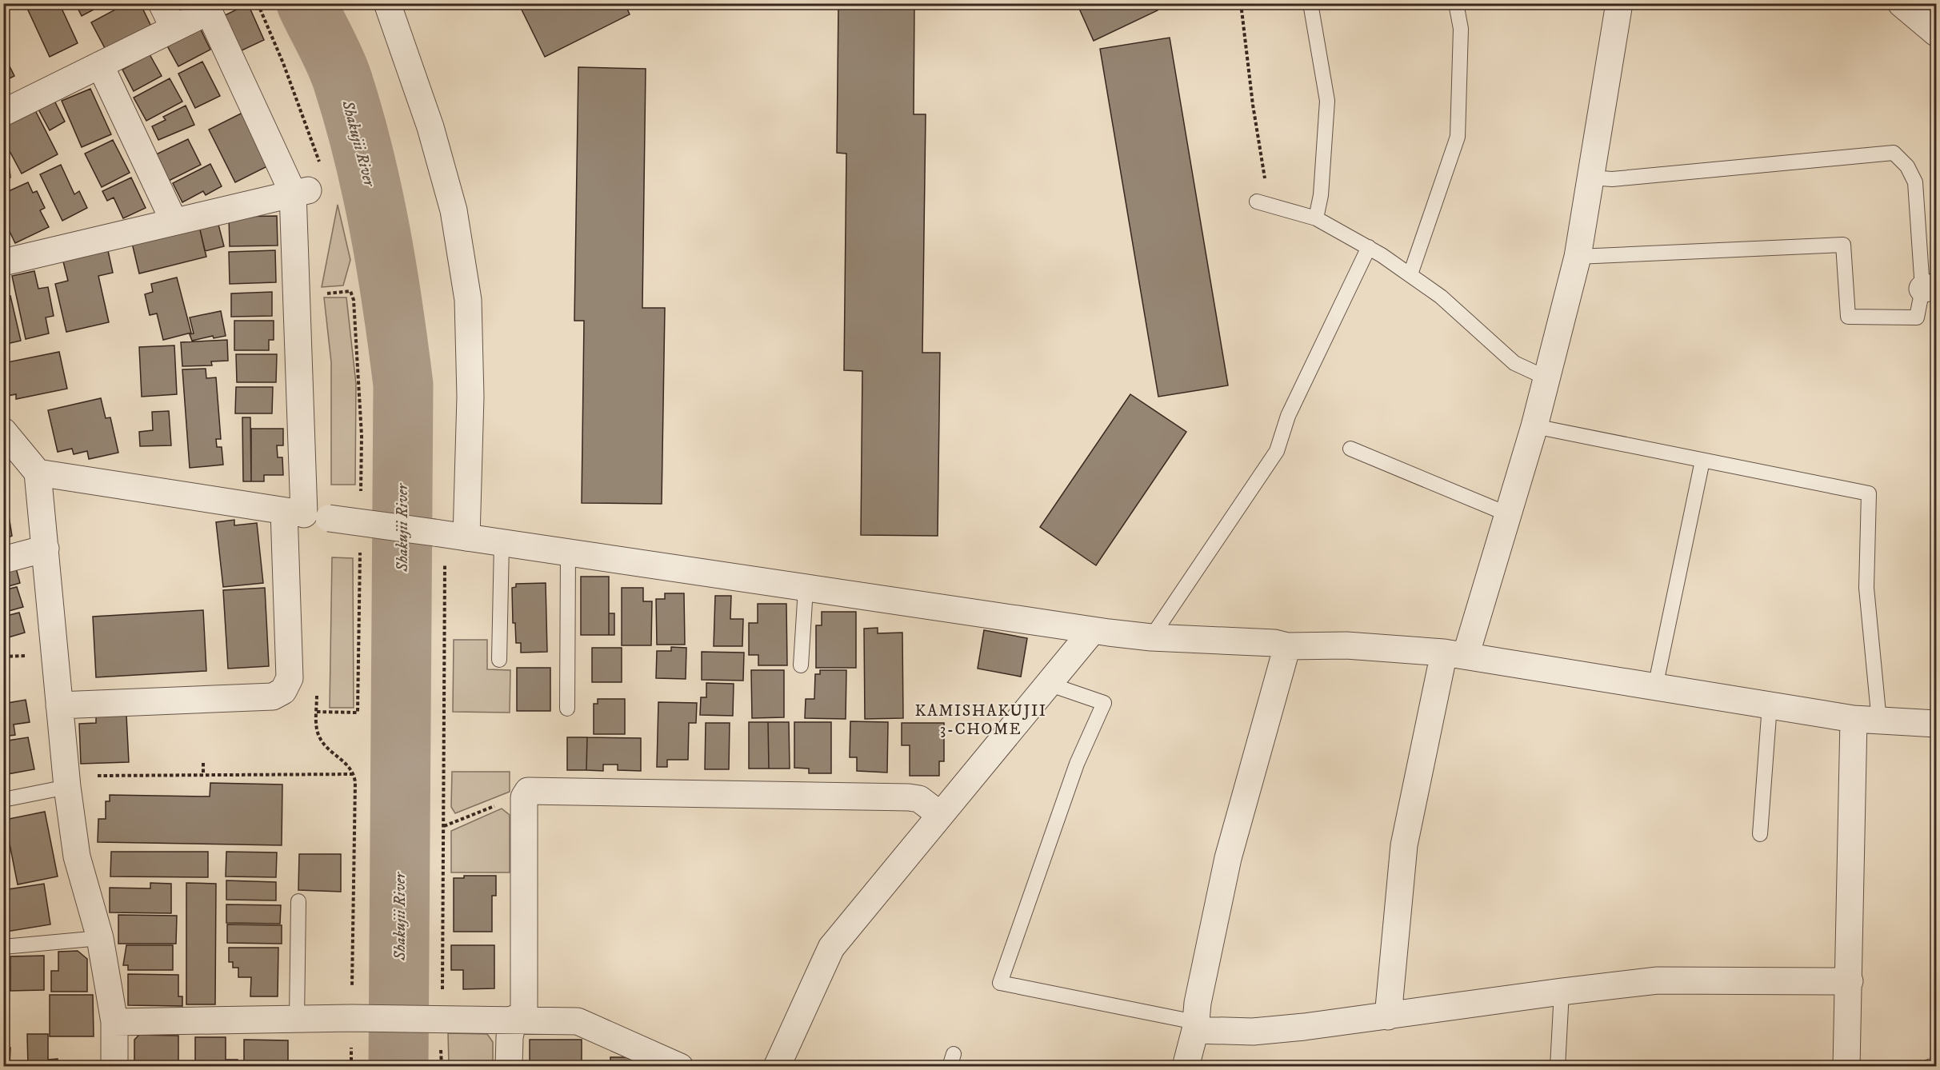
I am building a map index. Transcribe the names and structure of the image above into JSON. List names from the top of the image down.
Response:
{
  "districts": ["KAMISHAKUJII 3-CHOME"],
  "water": ["Shakujii River"]
}
